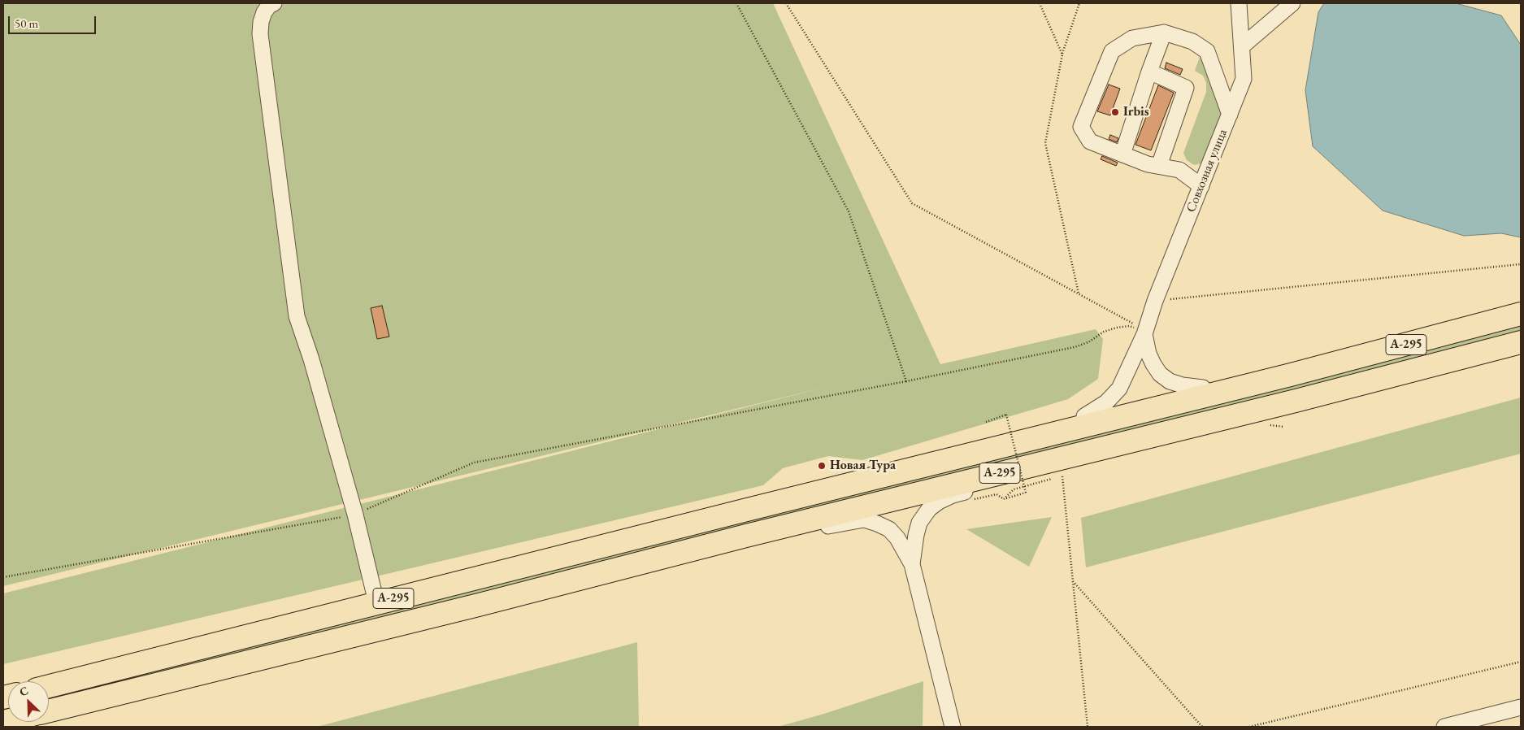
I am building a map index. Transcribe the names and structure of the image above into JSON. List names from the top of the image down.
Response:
{
  "streets": {
    "highway": ["А-295"],
    "street": ["Совхозная улица"]
  },
  "crossings": [
    ["Совхозная улица", "А-295"]
  ],
  "places": ["Irbis", "Новая Тура"],
  "scale_bar": "50 m",
  "north": "top left"
}
